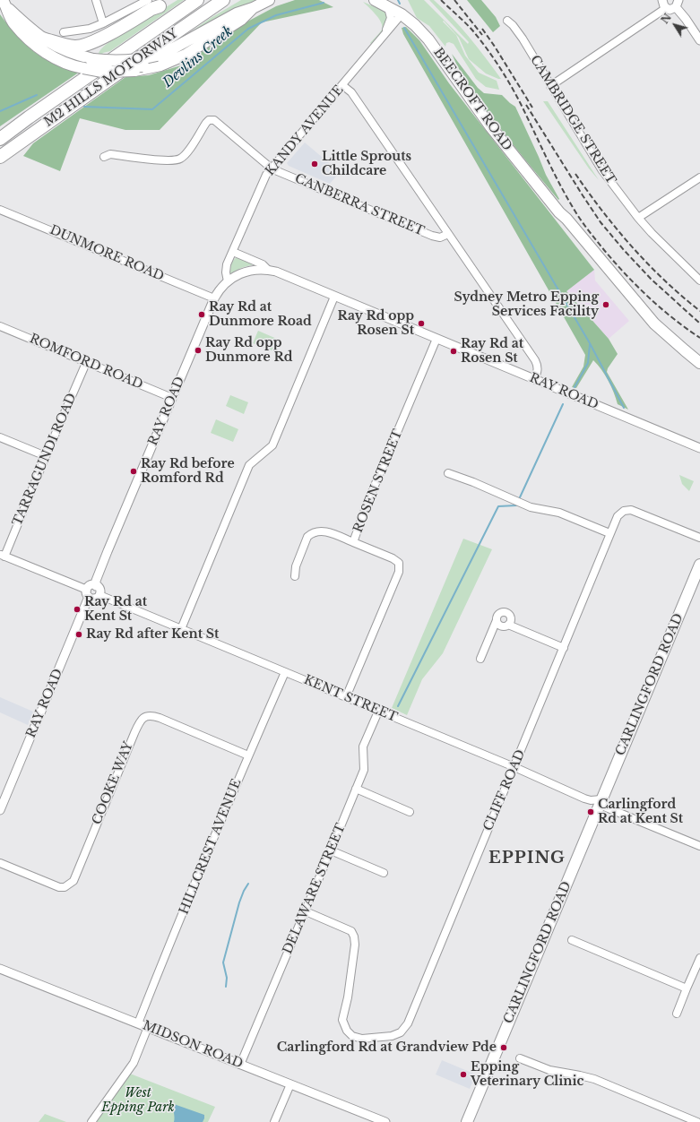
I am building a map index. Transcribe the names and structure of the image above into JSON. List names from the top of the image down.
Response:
{
  "streets": {
    "highway": ["M2 HILLS MOTORWAY"],
    "main road": ["BEECROFT ROAD", "CARLINGFORD ROAD"],
    "street": [
      "CAMBRIDGE STREET",
      "KANDY AVENUE",
      "CANBERRA STREET",
      "DUNMORE ROAD",
      "ROMFORD ROAD",
      "RAY ROAD",
      "TARRAGUNDI ROAD",
      "ROSEN STREET",
      "KENT STREET",
      "COOKE WAY",
      "CLIFF ROAD",
      "HILLCREST AVENUE",
      "DELAWARE STREET",
      "MIDSON ROAD"
    ]
  },
  "crossings": [
    ["BEECROFT ROAD", "KANDY AVENUE"],
    ["KANDY AVENUE", "CANBERRA STREET"],
    ["KANDY AVENUE", "RAY ROAD"],
    ["DUNMORE ROAD", "RAY ROAD"],
    ["ROMFORD ROAD", "RAY ROAD"],
    ["ROMFORD ROAD", "TARRAGUNDI ROAD"],
    ["RAY ROAD", "ROSEN STREET"],
    ["RAY ROAD", "KENT STREET"],
    ["ROSEN STREET", "KENT STREET"],
    ["CARLINGFORD ROAD", "KENT STREET"],
    ["KENT STREET", "CLIFF ROAD"],
    ["KENT STREET", "HILLCREST AVENUE"],
    ["KENT STREET", "DELAWARE STREET"],
    ["COOKE WAY", "HILLCREST AVENUE"],
    ["CLIFF ROAD", "DELAWARE STREET"],
    ["HILLCREST AVENUE", "MIDSON ROAD"],
    ["DELAWARE STREET", "MIDSON ROAD"]
  ],
  "districts": ["EPPING"],
  "water": ["Devlins Creek"],
  "parks": ["West Epping Park"],
  "places": [
    "Little Sprouts Childcare",
    "Sydney Metro Epping Services Facility",
    "Ray Rd at Dunmore Road",
    "Ray Rd opp Rosen St",
    "Ray Rd opp Dunmore Rd",
    "Ray Rd at Rosen St",
    "Ray Rd before Romford Rd",
    "Ray Rd at Kent St",
    "Ray Rd after Kent St",
    "Carlingford Rd at Kent St",
    "Carlingford Rd at Grandview Pde",
    "Epping Veterinary Clinic"
  ],
  "north": "top left"
}
